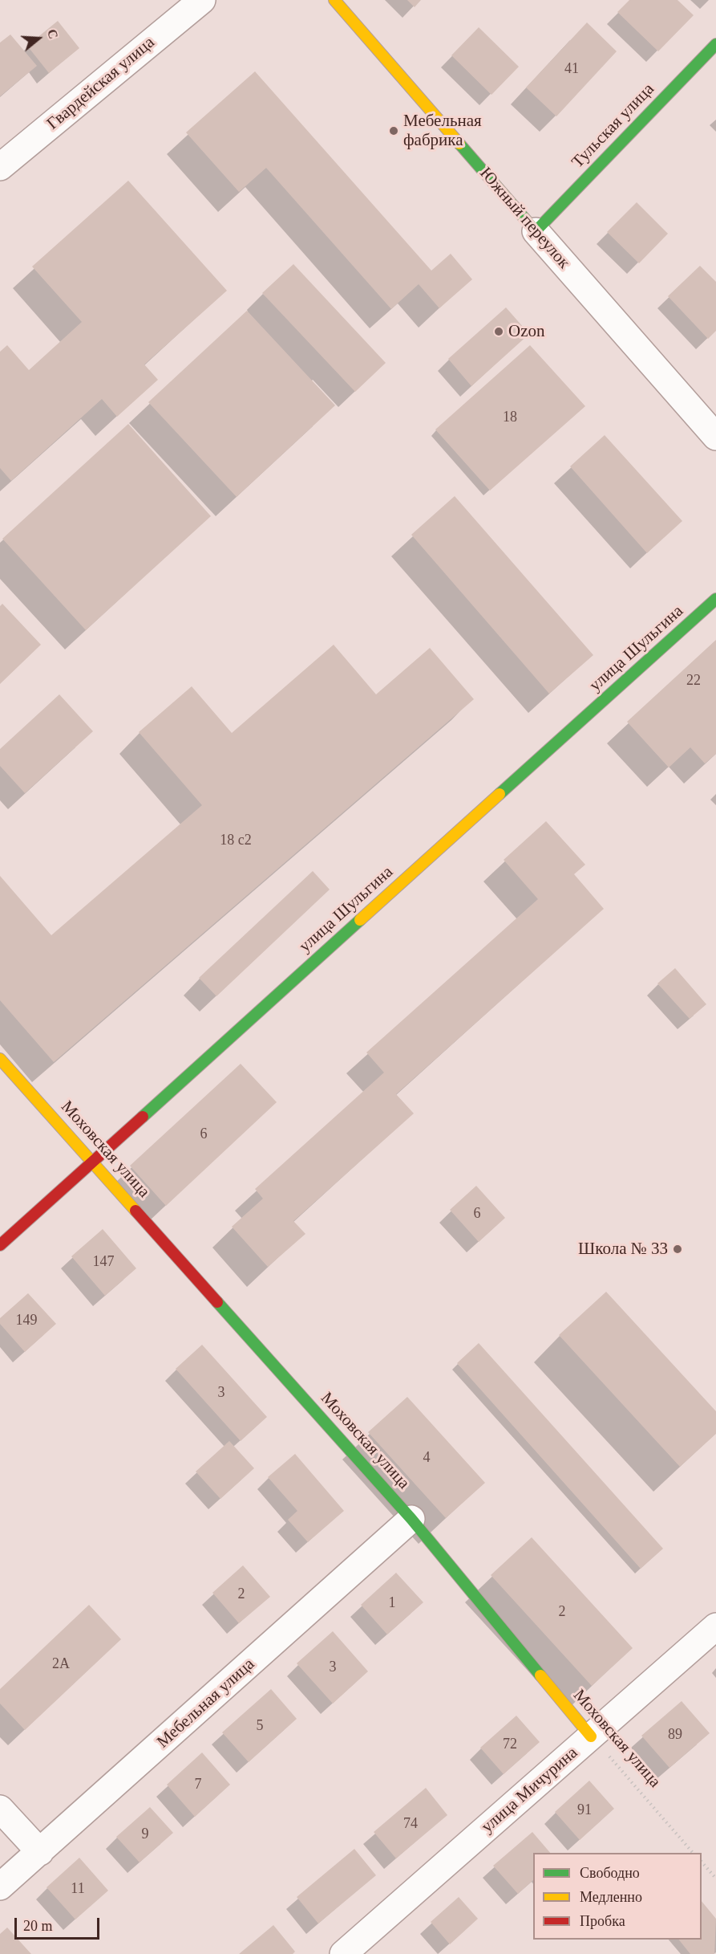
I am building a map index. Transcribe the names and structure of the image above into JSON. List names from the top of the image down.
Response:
{
  "streets": {
    "street": [
      "Гвардейская улица",
      "Тульская улица",
      "Южный переулок",
      "улица Шульгина",
      "Моховская улица",
      "Мебельная улица",
      "улица Мичурина"
    ]
  },
  "crossings": [
    ["Тульская улица", "Южный переулок"],
    ["улица Шульгина", "Моховская улица"],
    ["Моховская улица", "Мебельная улица"],
    ["Моховская улица", "улица Мичурина"]
  ],
  "places": ["Мебельная фабрика", "Ozon", "Школа № 33"],
  "house_numbers": [
    "41",
    "18",
    "22",
    "18 с2",
    "6",
    "6",
    "147",
    "149",
    "3",
    "4",
    "2",
    "1",
    "2",
    "2А",
    "3",
    "5",
    "89",
    "72",
    "7",
    "91",
    "74",
    "9",
    "11"
  ],
  "legend": ["Свободно", "Медленно", "Пробка"],
  "scale_bar": "20 m",
  "north": "right"
}
